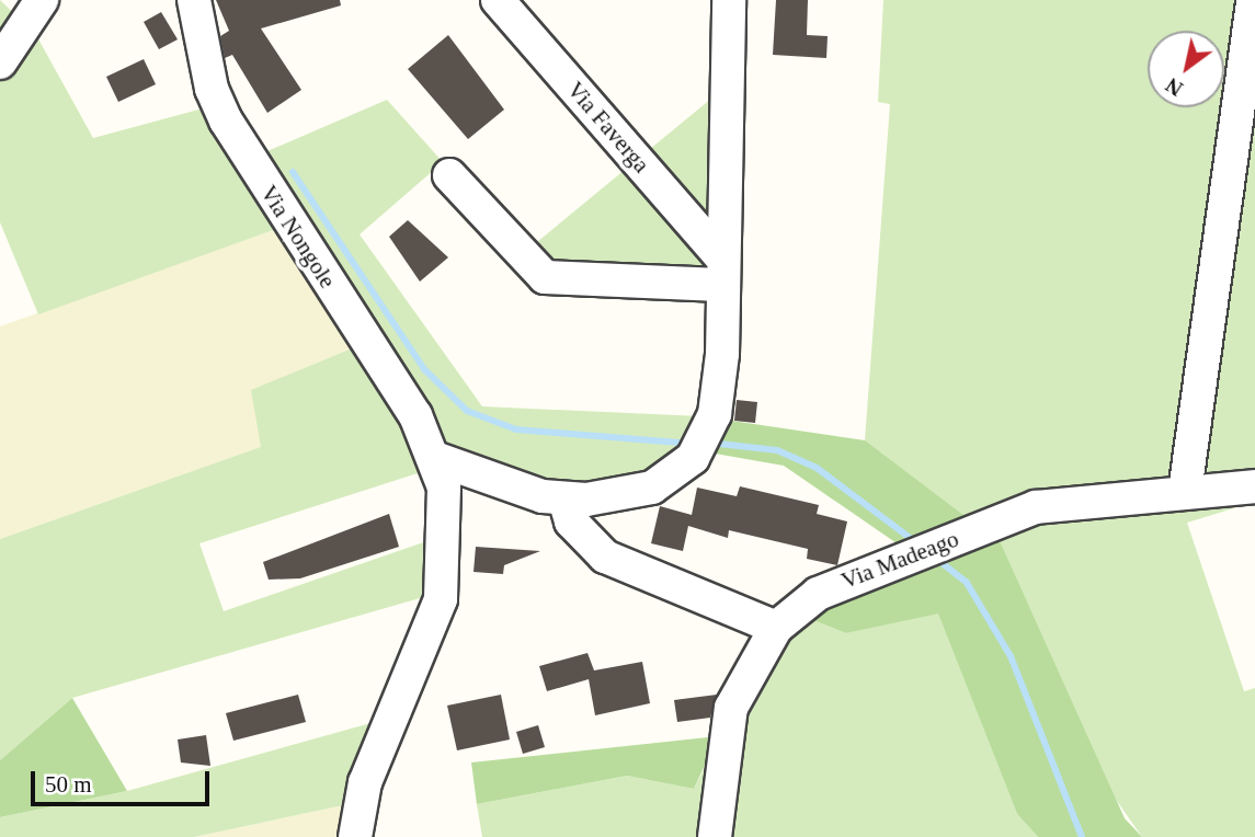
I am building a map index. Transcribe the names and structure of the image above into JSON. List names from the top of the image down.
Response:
{
  "streets": {
    "street": ["Via Faverga", "Via Nongole", "Via Madeago"]
  },
  "scale_bar": "50 m",
  "north": "bottom left"
}
